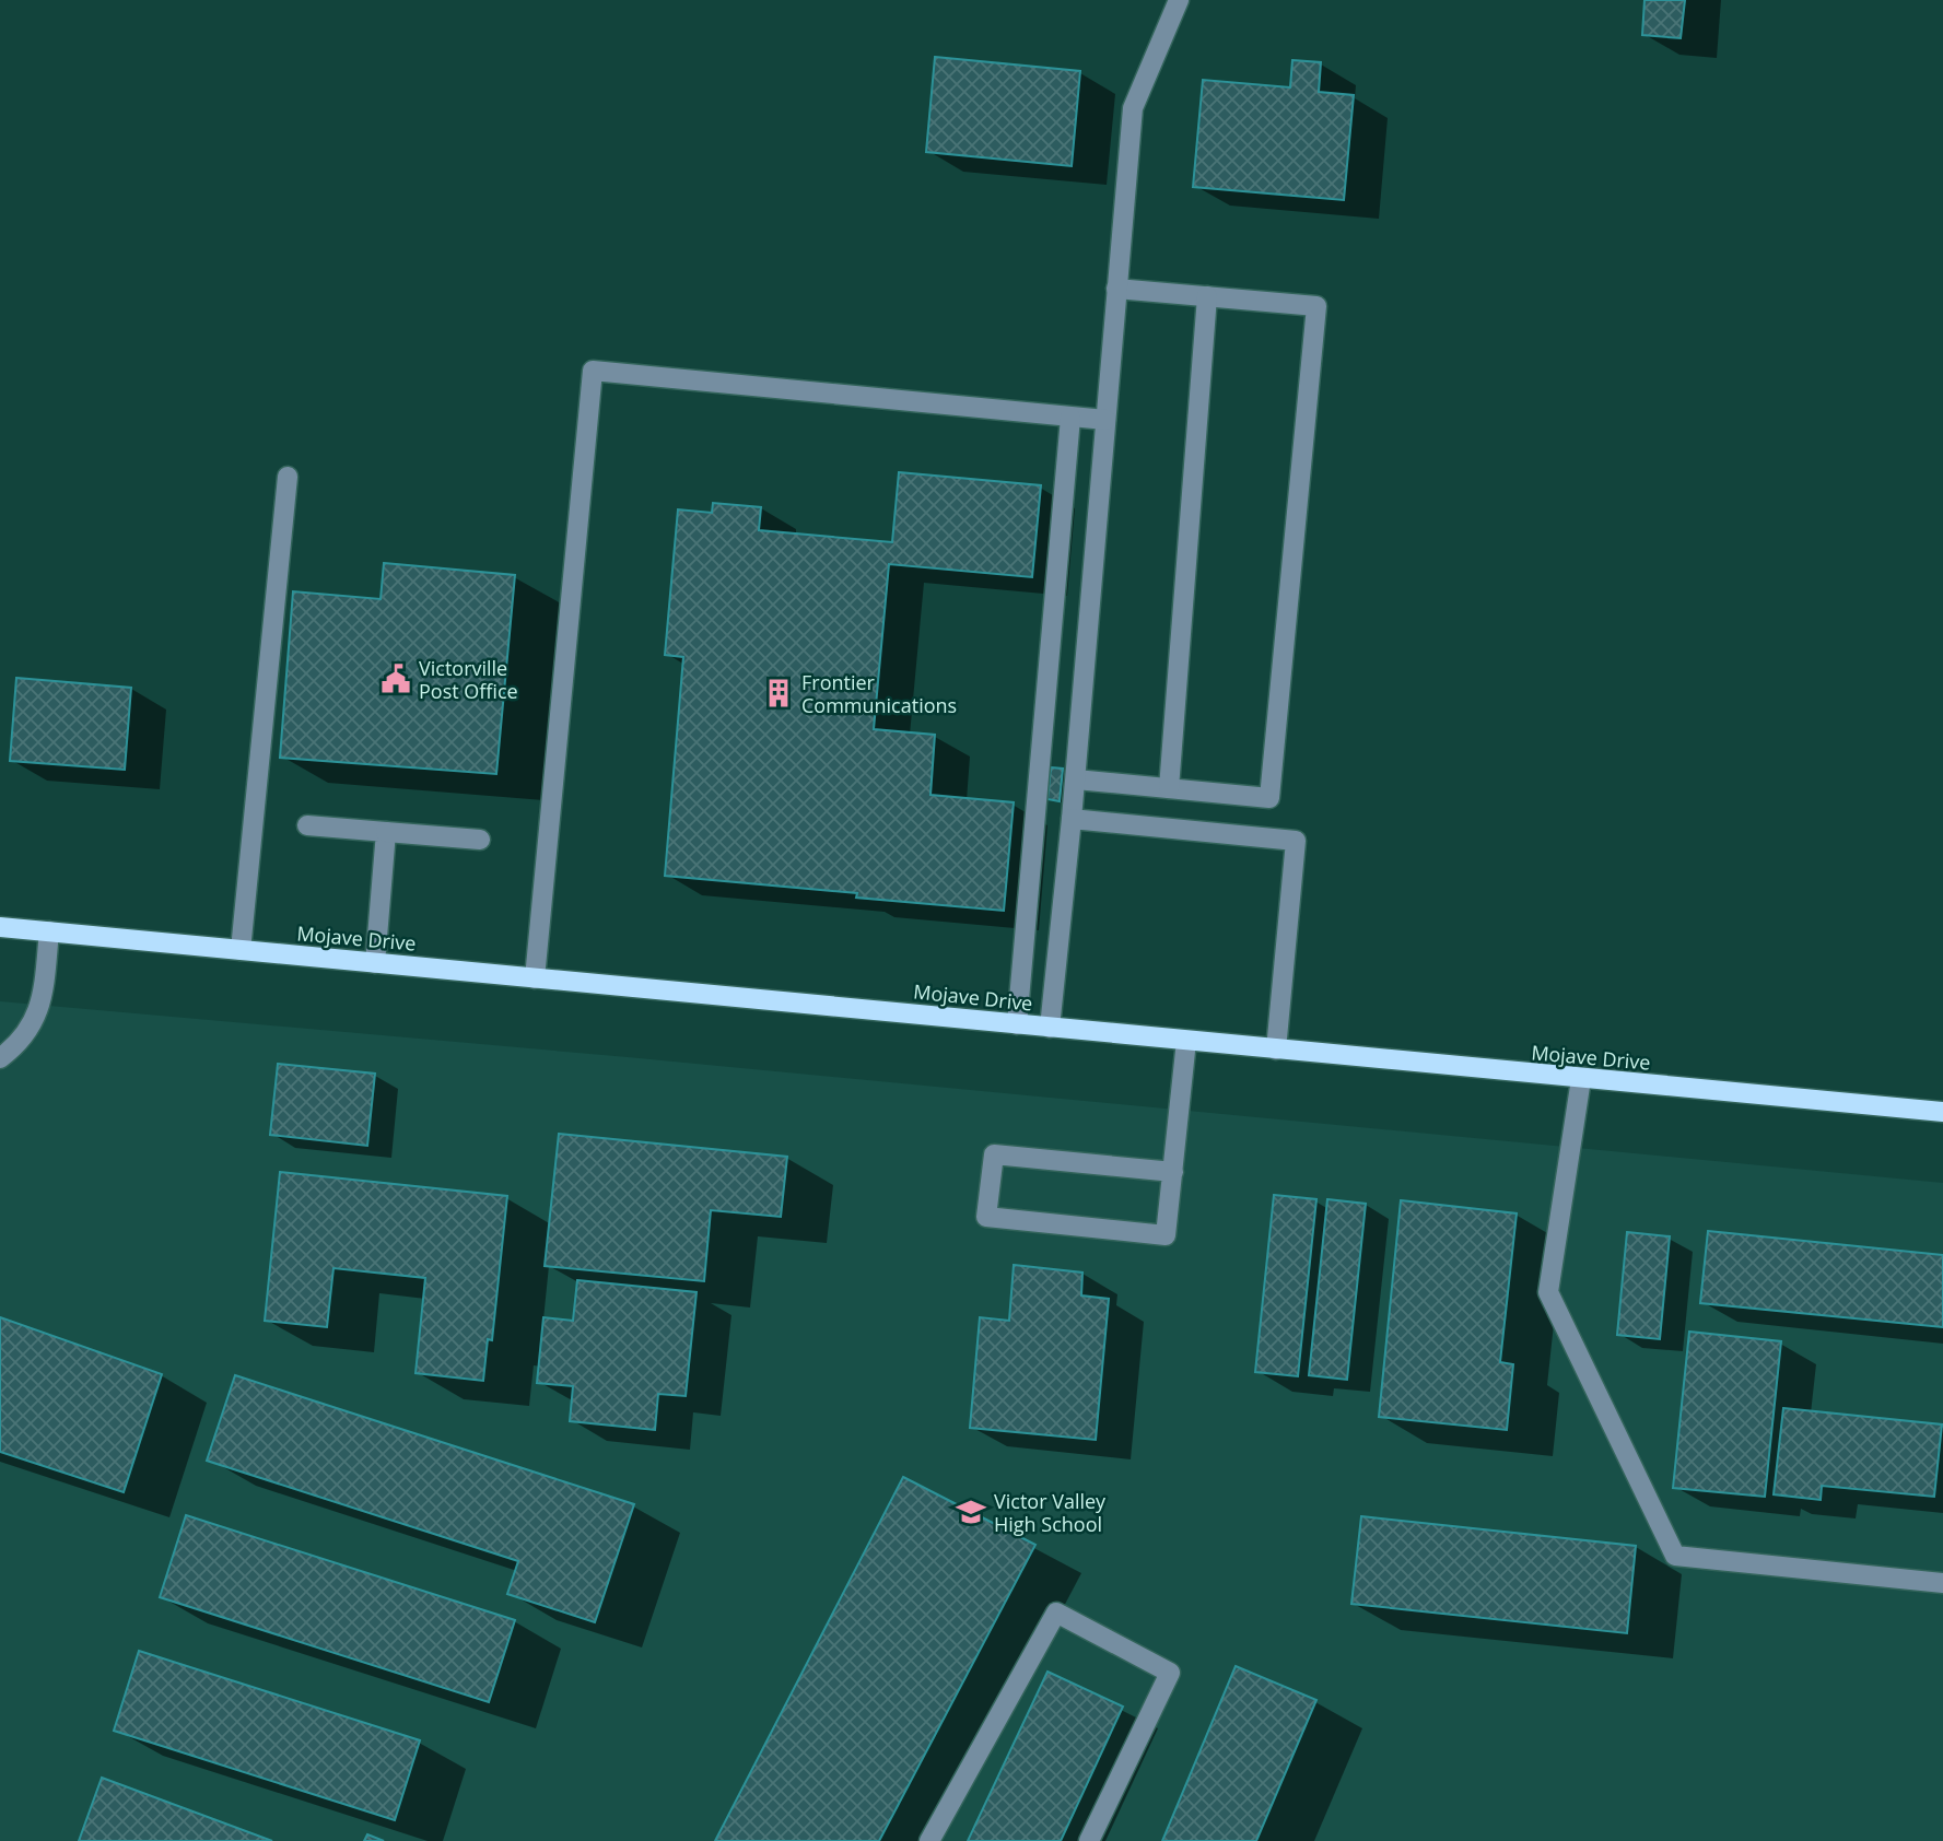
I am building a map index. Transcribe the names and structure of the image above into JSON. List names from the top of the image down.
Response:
{
  "streets": {
    "main road": ["Mojave Drive"]
  },
  "places": {
    "public building": ["Victorville Post Office"],
    "building": ["Frontier Communications"],
    "school or university": ["Victor Valley High School"]
  }
}
